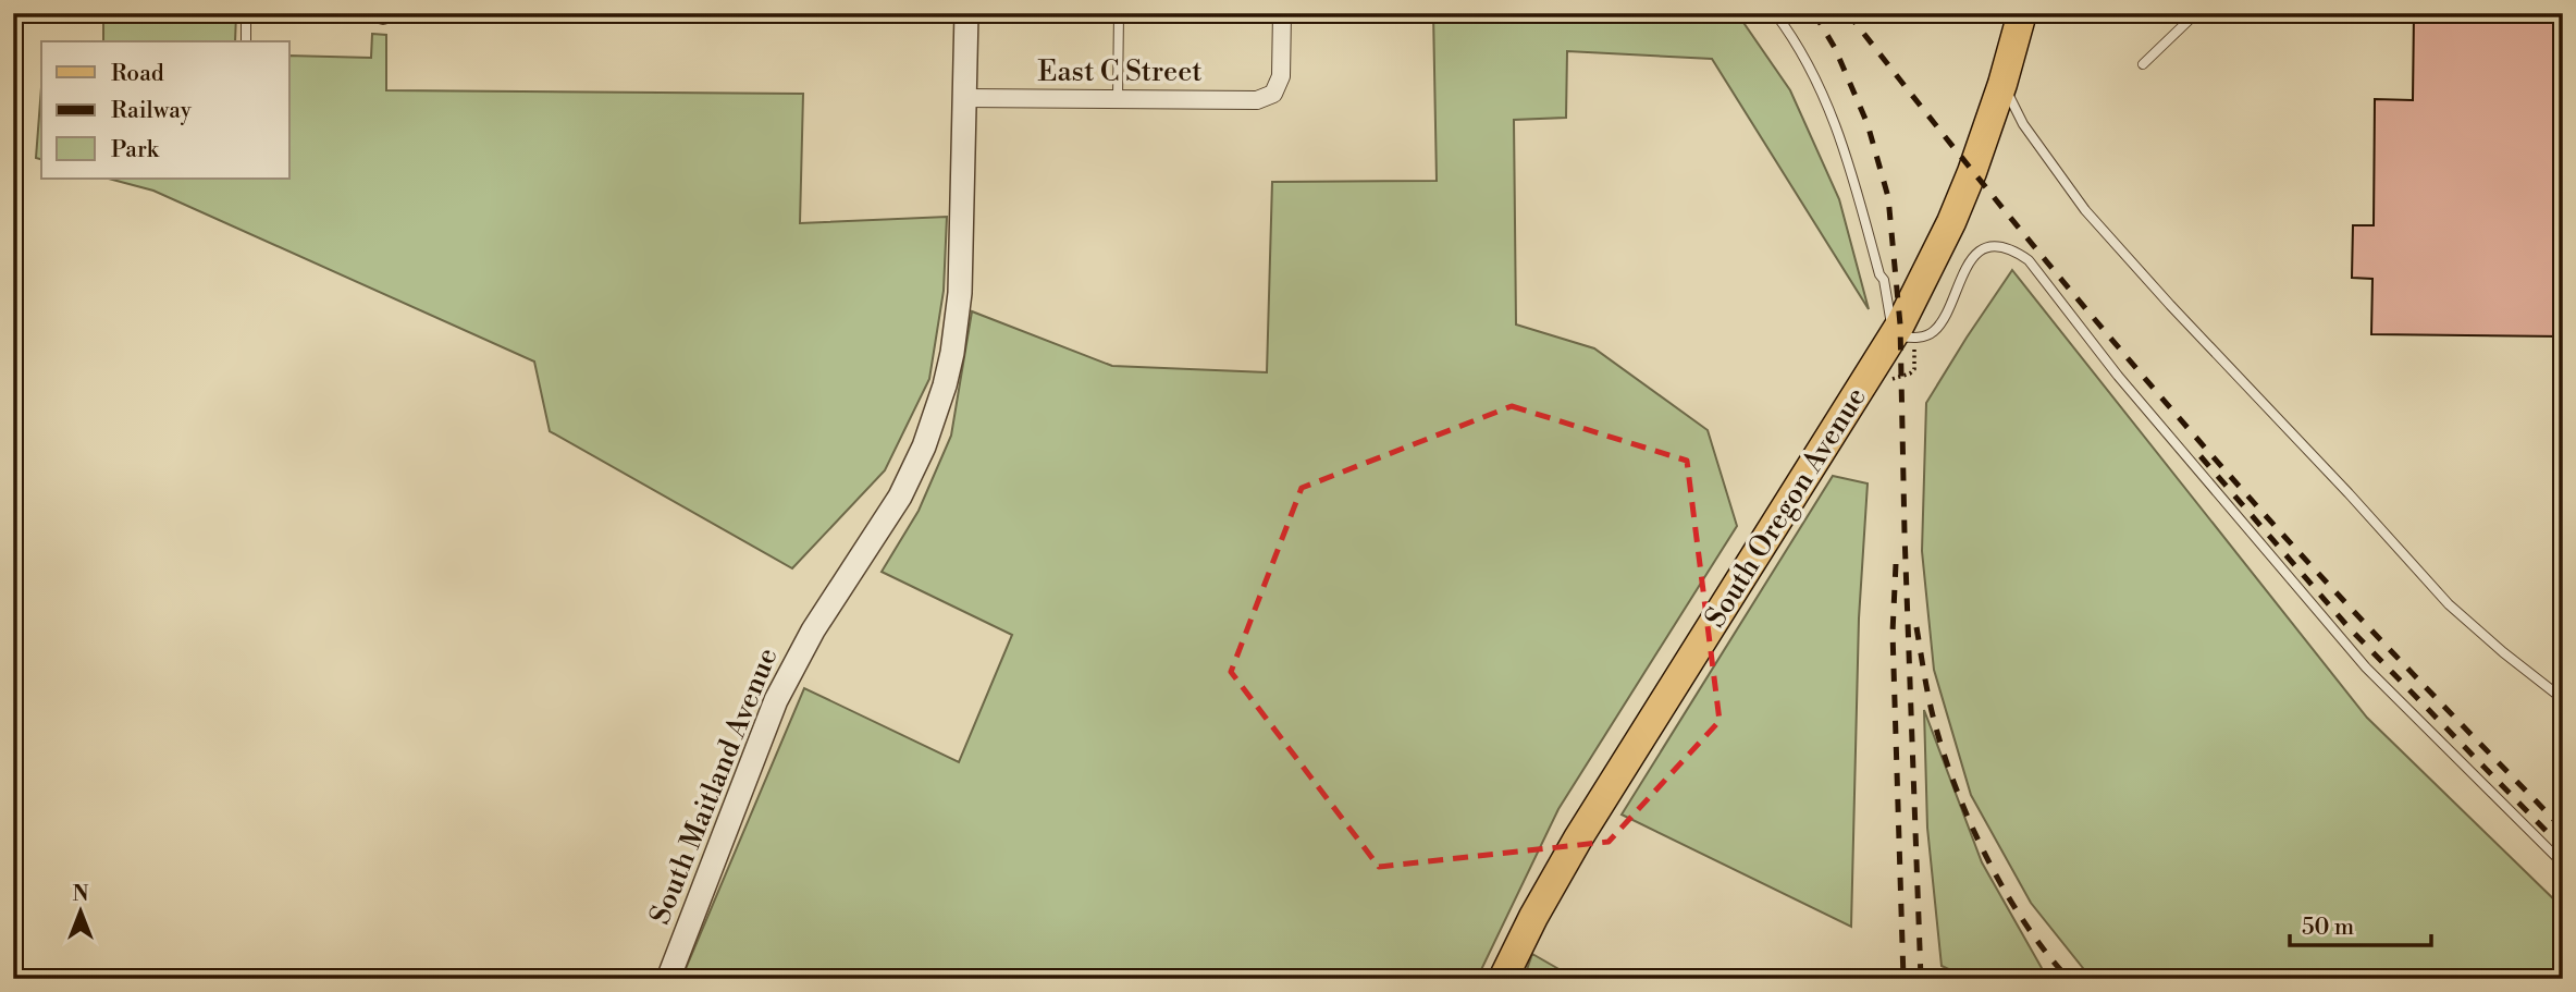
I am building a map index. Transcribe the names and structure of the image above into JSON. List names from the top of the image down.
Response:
{
  "streets": {
    "main road": ["South Oregon Avenue"],
    "street": ["East C Street", "South Maitland Avenue"]
  },
  "crossings": [
    ["East C Street", "South Maitland Avenue"]
  ],
  "legend": ["Road", "Railway", "Park"],
  "scale_bar": "50 m",
  "north": "top"
}
